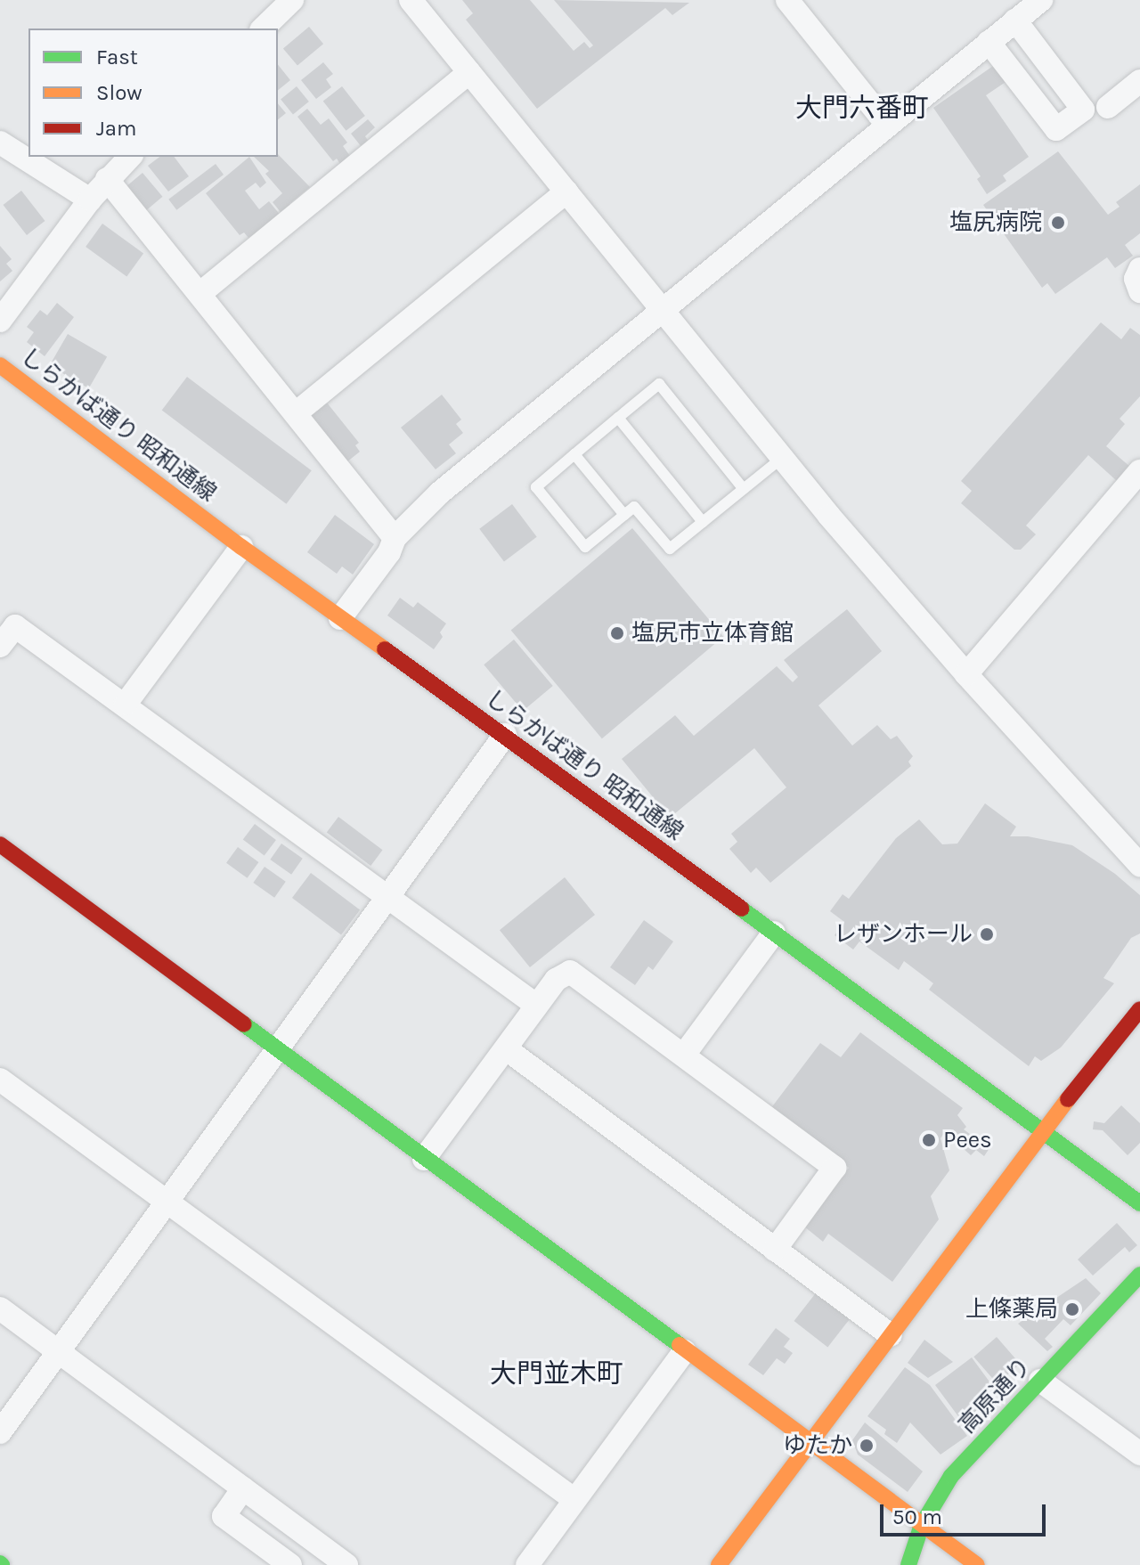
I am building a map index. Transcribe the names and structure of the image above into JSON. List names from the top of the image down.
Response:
{
  "streets": {
    "street": ["しらかば通り 昭和通線", "高原通り"]
  },
  "districts": ["大門六番町", "大門並木町"],
  "places": [
    "塩尻病院",
    "塩尻市立体育館",
    "レザンホール",
    "Pees",
    "上條薬局",
    "ゆたか"
  ],
  "legend": ["Fast", "Slow", "Jam"],
  "scale_bar": "50 m"
}
